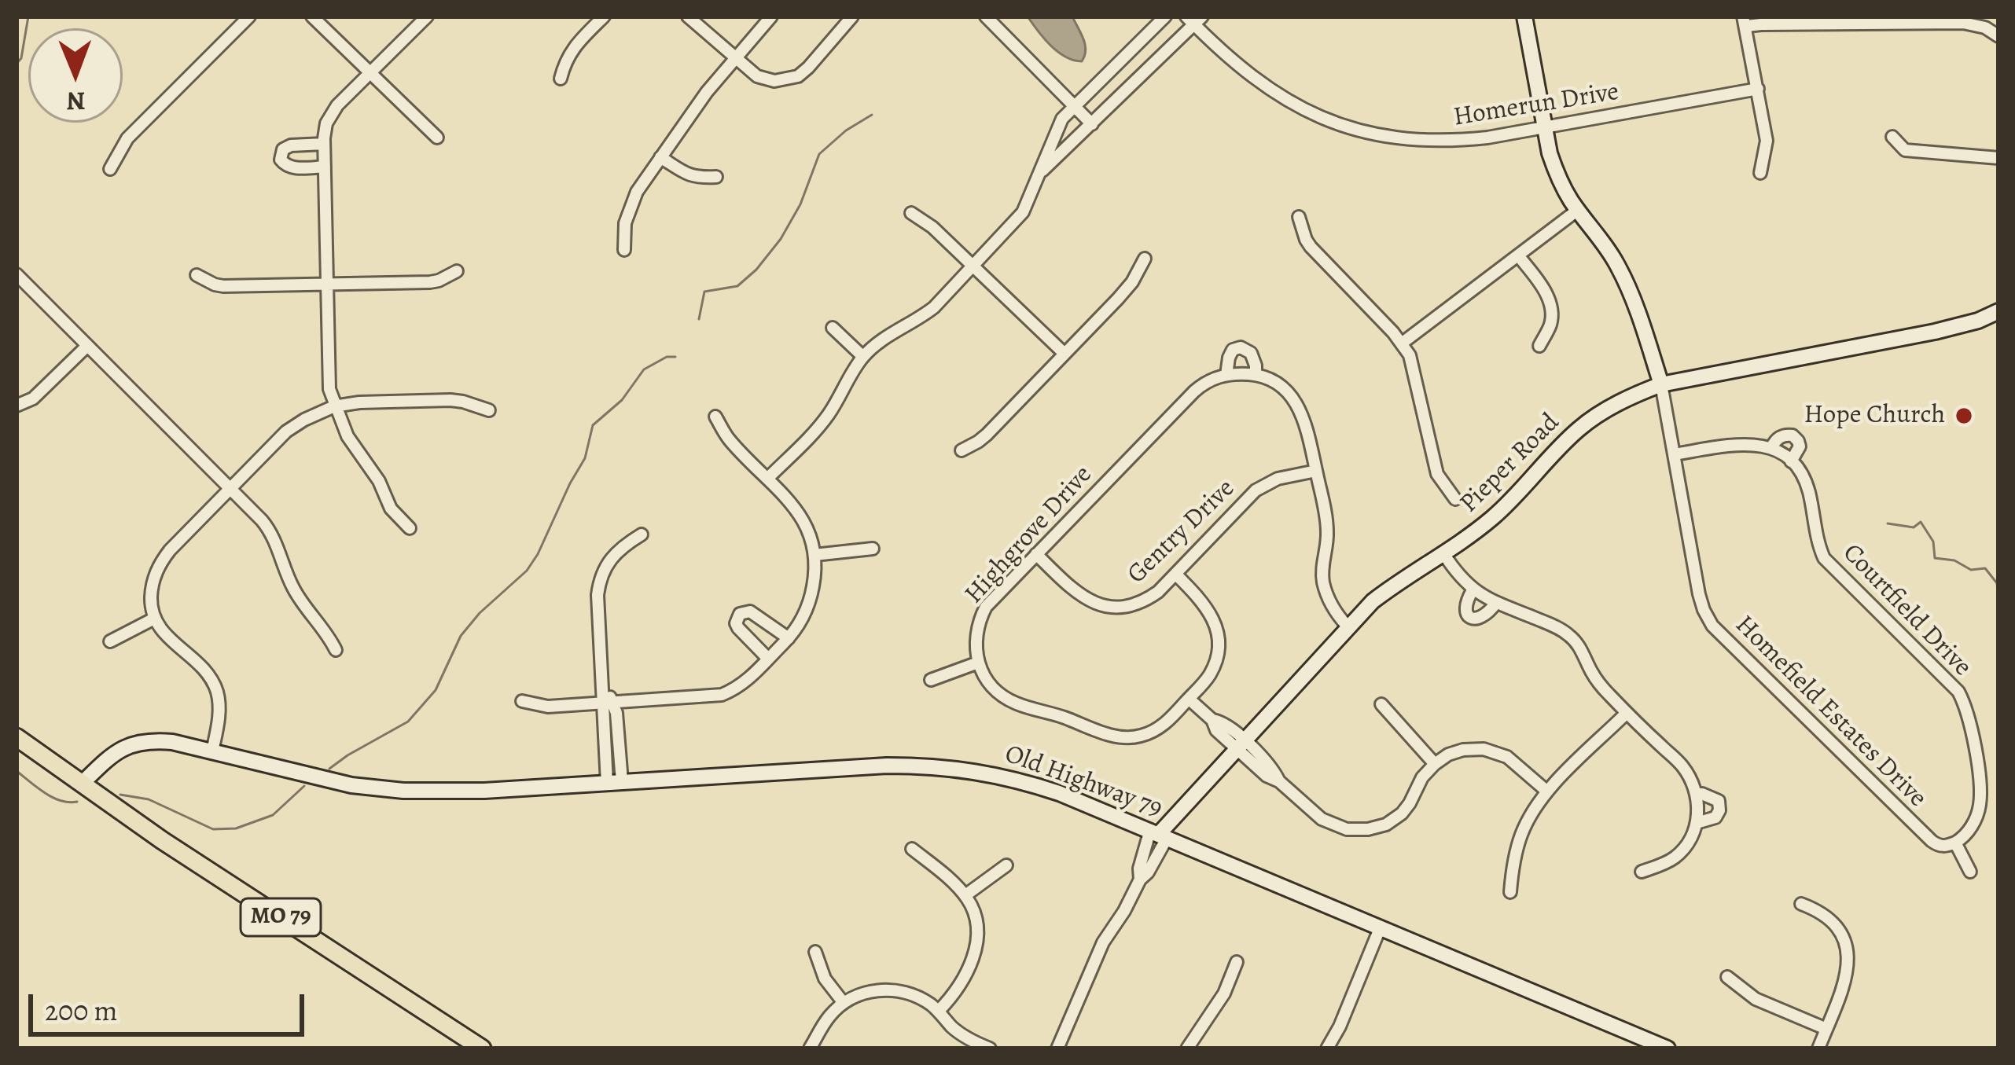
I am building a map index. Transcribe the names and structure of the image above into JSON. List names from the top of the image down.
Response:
{
  "streets": {
    "main road": ["MO 79"],
    "street": [
      "Homerun Drive",
      "Pieper Road",
      "Gentry Drive",
      "Highgrove Drive",
      "Courtfield Drive",
      "Homefield Estates Drive",
      "Old Highway 79"
    ]
  },
  "crossings": [
    ["Pieper Road", "Highgrove Drive"],
    ["Pieper Road", "Homefield Estates Drive"],
    ["Pieper Road", "Old Highway 79"],
    ["Gentry Drive", "Highgrove Drive"],
    ["Courtfield Drive", "Homefield Estates Drive"],
    ["Old Highway 79", "MO 79"]
  ],
  "places": ["Hope Church"],
  "scale_bar": "200 m",
  "north": "bottom"
}
